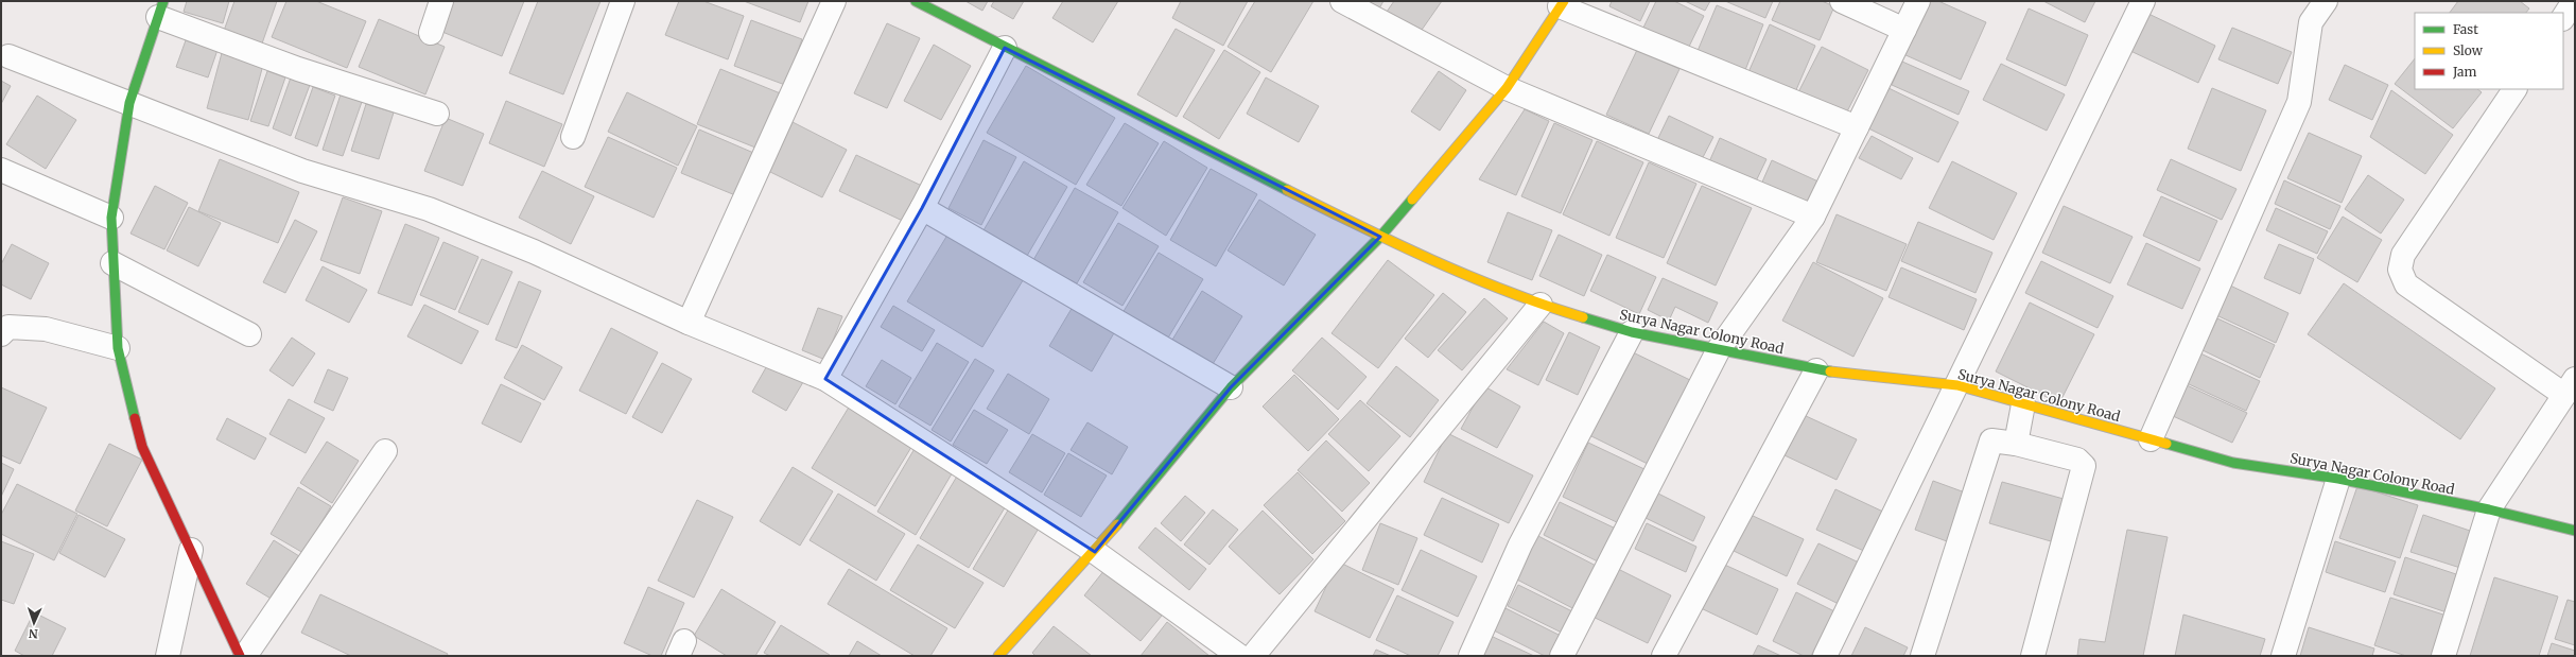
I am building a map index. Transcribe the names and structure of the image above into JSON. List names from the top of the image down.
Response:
{
  "streets": {
    "street": ["Surya Nagar Colony Road"]
  },
  "legend": ["Fast", "Slow", "Jam"],
  "north": "bottom"
}
